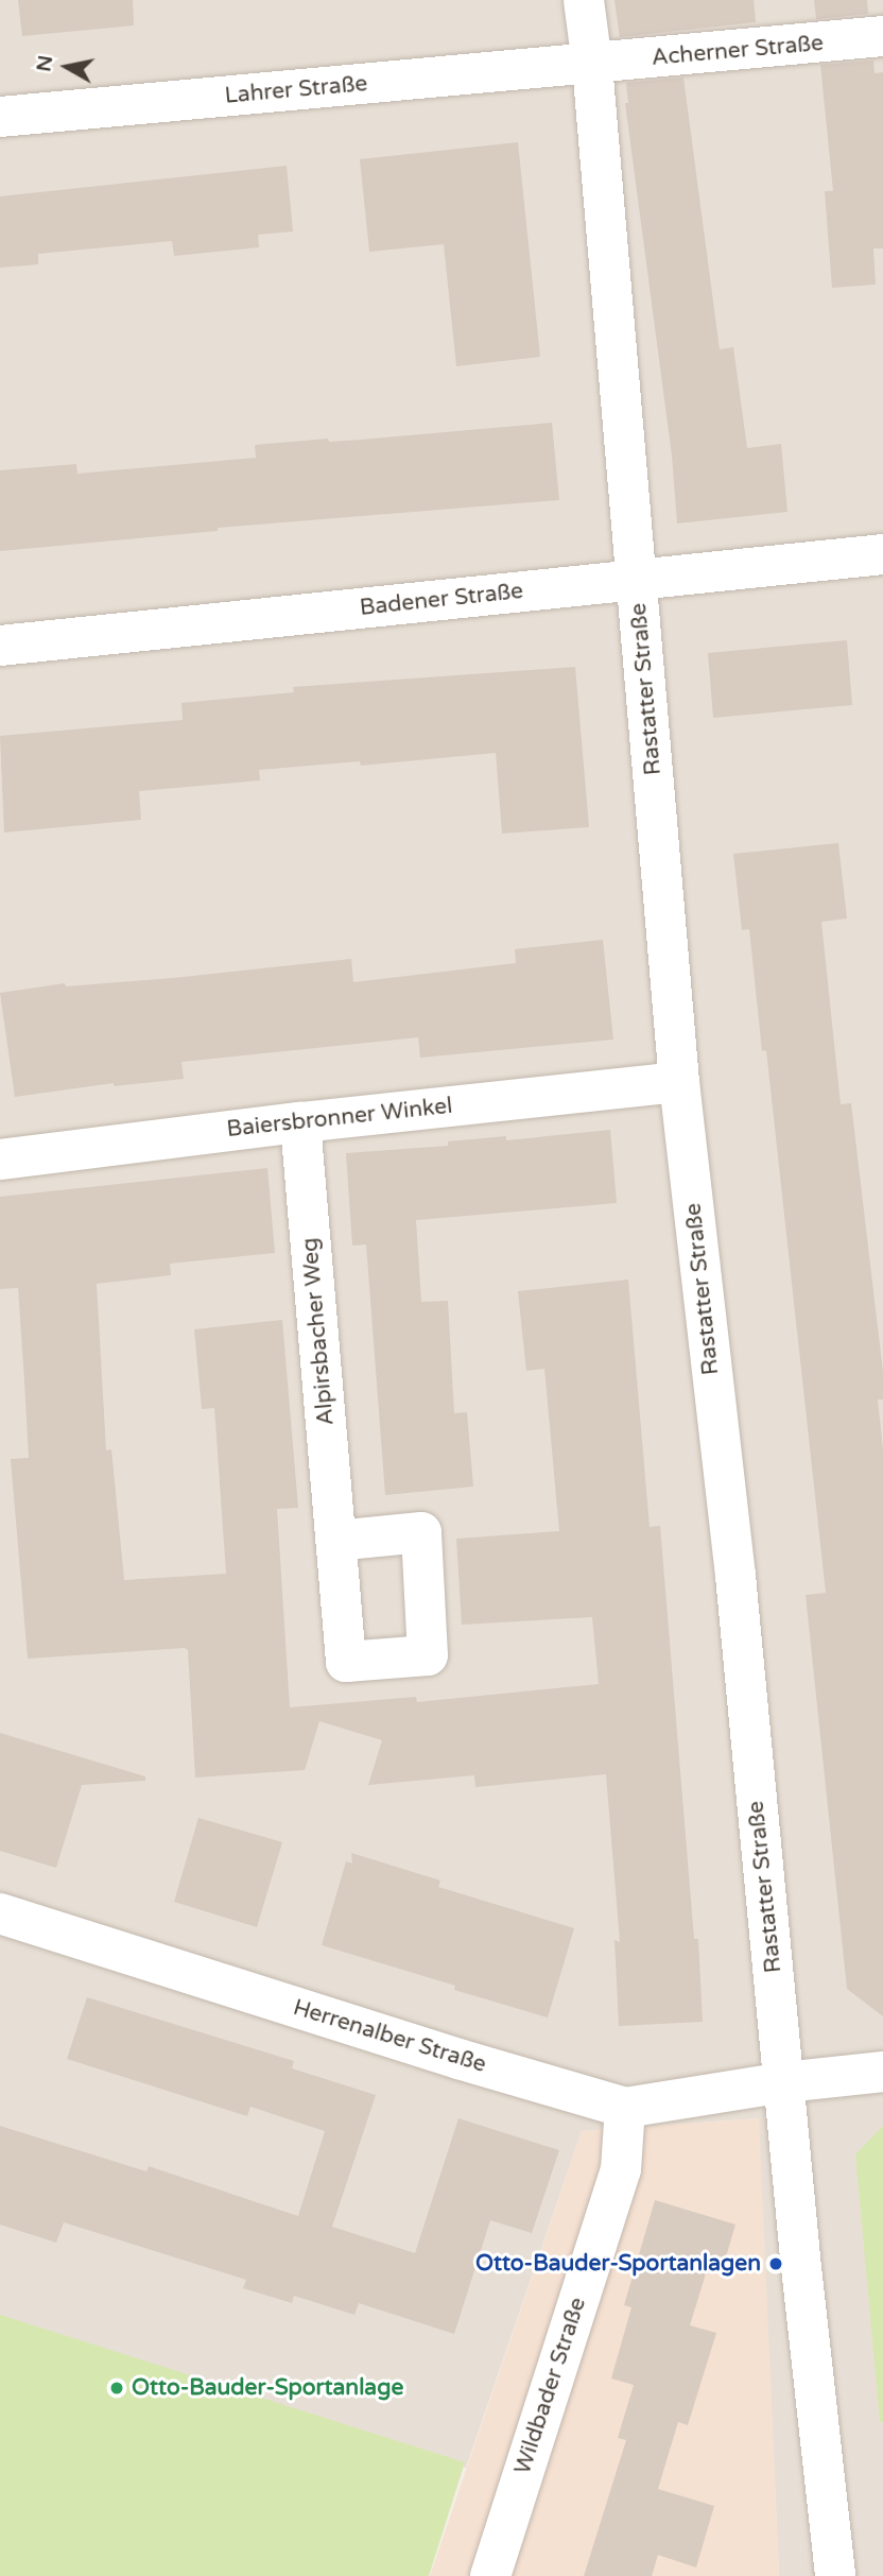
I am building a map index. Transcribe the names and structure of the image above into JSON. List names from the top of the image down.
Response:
{
  "streets": {
    "street": [
      "Acherner Straße",
      "Lahrer Straße",
      "Badener Straße",
      "Rastatter Straße",
      "Baiersbronner Winkel",
      "Alpirsbacher Weg",
      "Herrenalber Straße",
      "Wildbader Straße"
    ]
  },
  "crossings": [
    ["Acherner Straße", "Lahrer Straße"],
    ["Acherner Straße", "Rastatter Straße"],
    ["Lahrer Straße", "Rastatter Straße"],
    ["Badener Straße", "Rastatter Straße"],
    ["Rastatter Straße", "Baiersbronner Winkel"],
    ["Rastatter Straße", "Herrenalber Straße"],
    ["Baiersbronner Winkel", "Alpirsbacher Weg"],
    ["Herrenalber Straße", "Wildbader Straße"]
  ],
  "places": ["Otto-Bauder-Sportanlagen", "Otto-Bauder-Sportanlage"],
  "north": "left"
}
